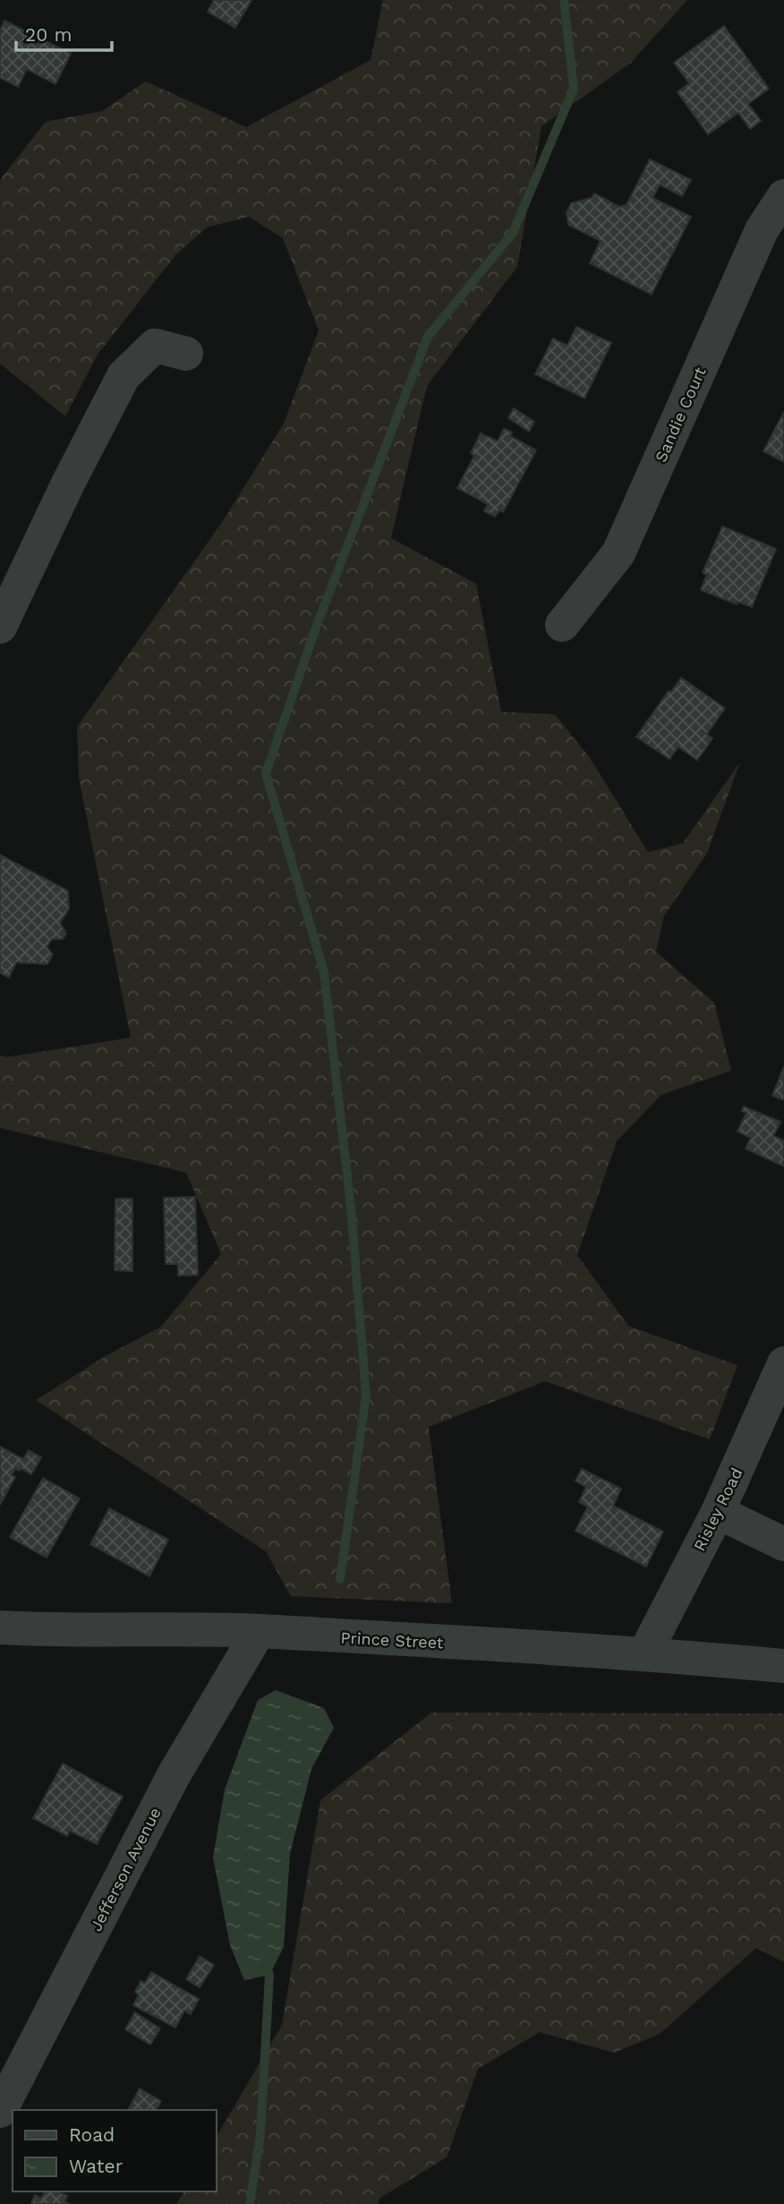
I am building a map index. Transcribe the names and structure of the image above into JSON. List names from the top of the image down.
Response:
{
  "streets": {
    "street": [
      "Sandie Court",
      "Risley Road",
      "Prince Street",
      "Jefferson Avenue"
    ]
  },
  "crossings": [
    ["Risley Road", "Prince Street"],
    ["Prince Street", "Jefferson Avenue"]
  ],
  "legend": ["Road", "Water"],
  "scale_bar": "20 m"
}
